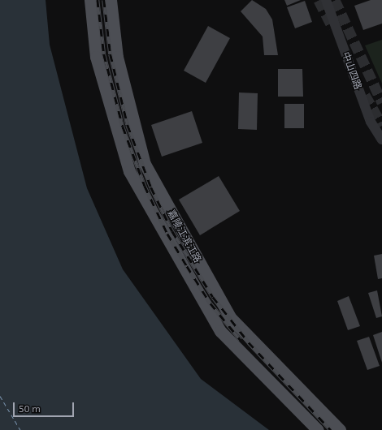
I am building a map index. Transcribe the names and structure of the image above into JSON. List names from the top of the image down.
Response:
{
  "streets": {
    "main road": ["嘉陵江滨江路"],
    "street": ["中山四路"]
  },
  "scale_bar": "50 m"
}
